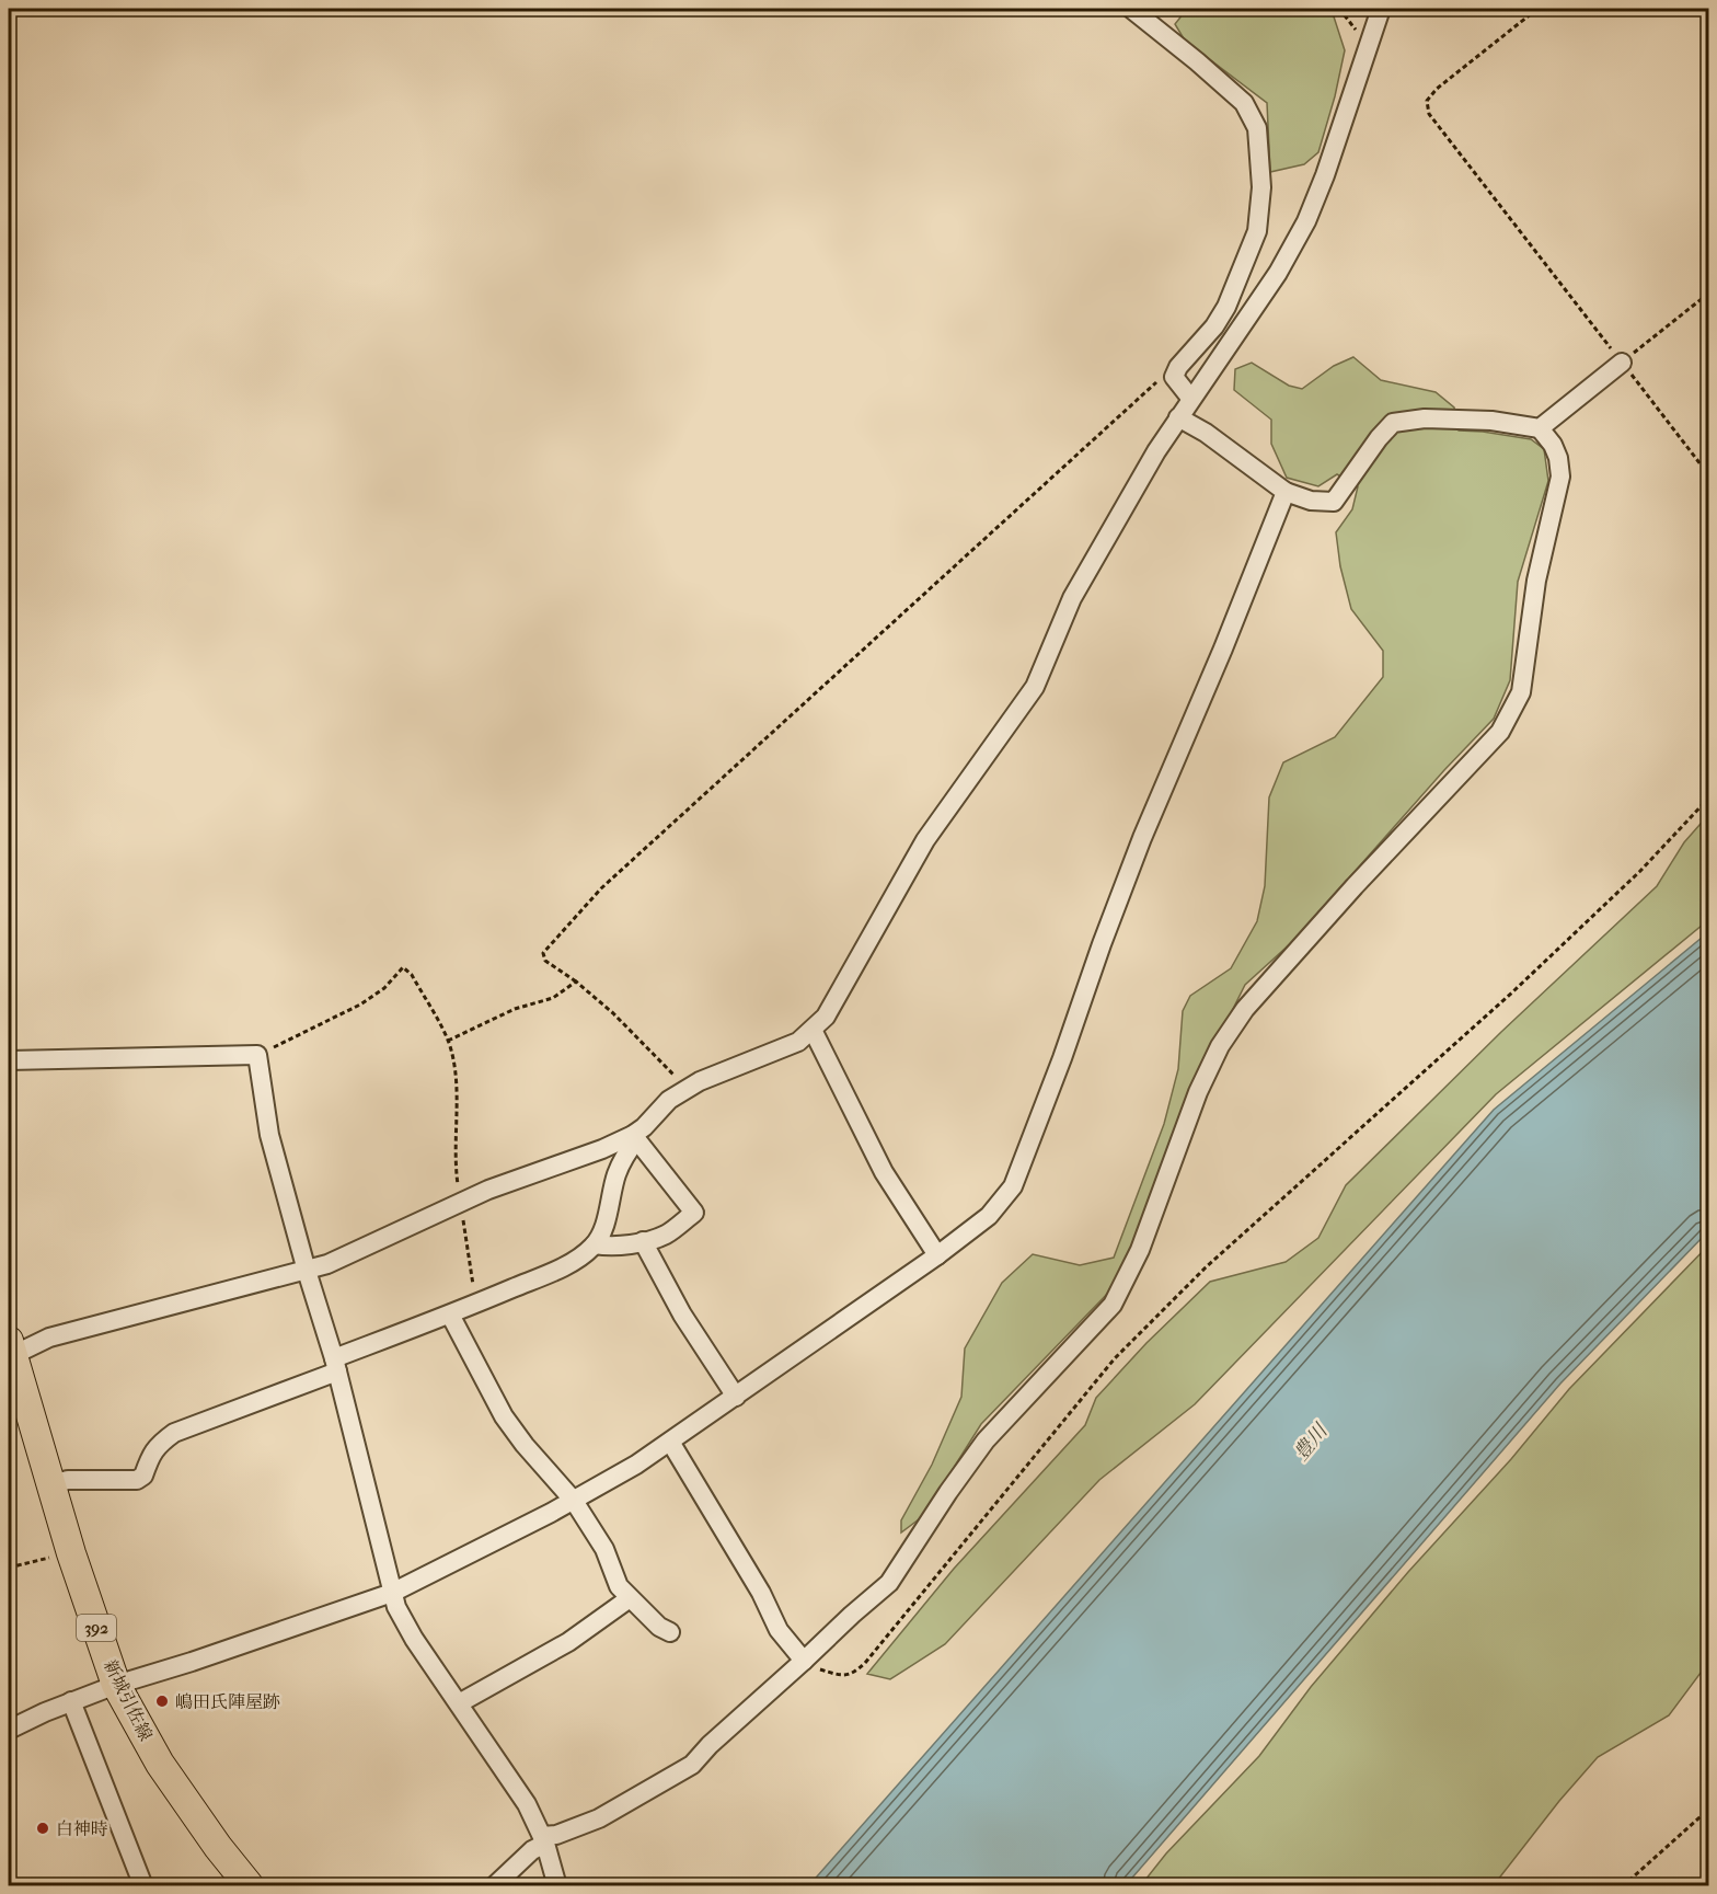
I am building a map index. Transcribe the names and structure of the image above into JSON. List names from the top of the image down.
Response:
{
  "streets": {
    "main road": ["392", "新城引佐線"]
  },
  "water": ["豊川"],
  "places": ["嶋田氏陣屋跡", "白神時"]
}
